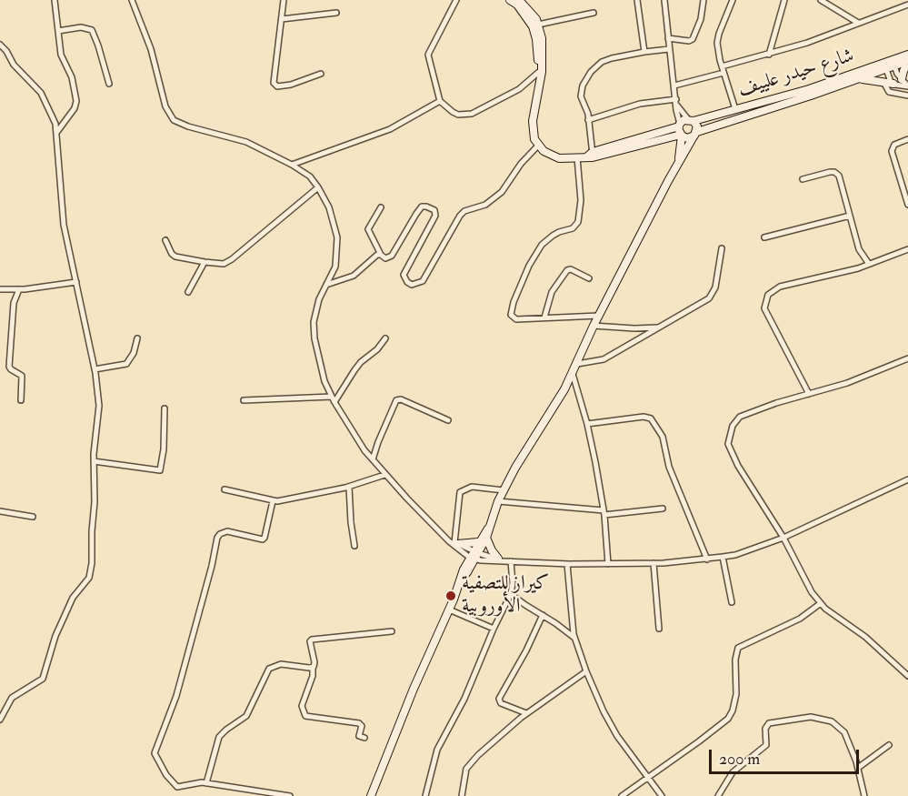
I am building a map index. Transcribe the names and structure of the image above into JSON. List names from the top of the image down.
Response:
{
  "streets": {
    "main road": ["شارع حيدر علييف"]
  },
  "places": ["كيراز للتصفية الأوروبية"],
  "scale_bar": "200 m"
}
